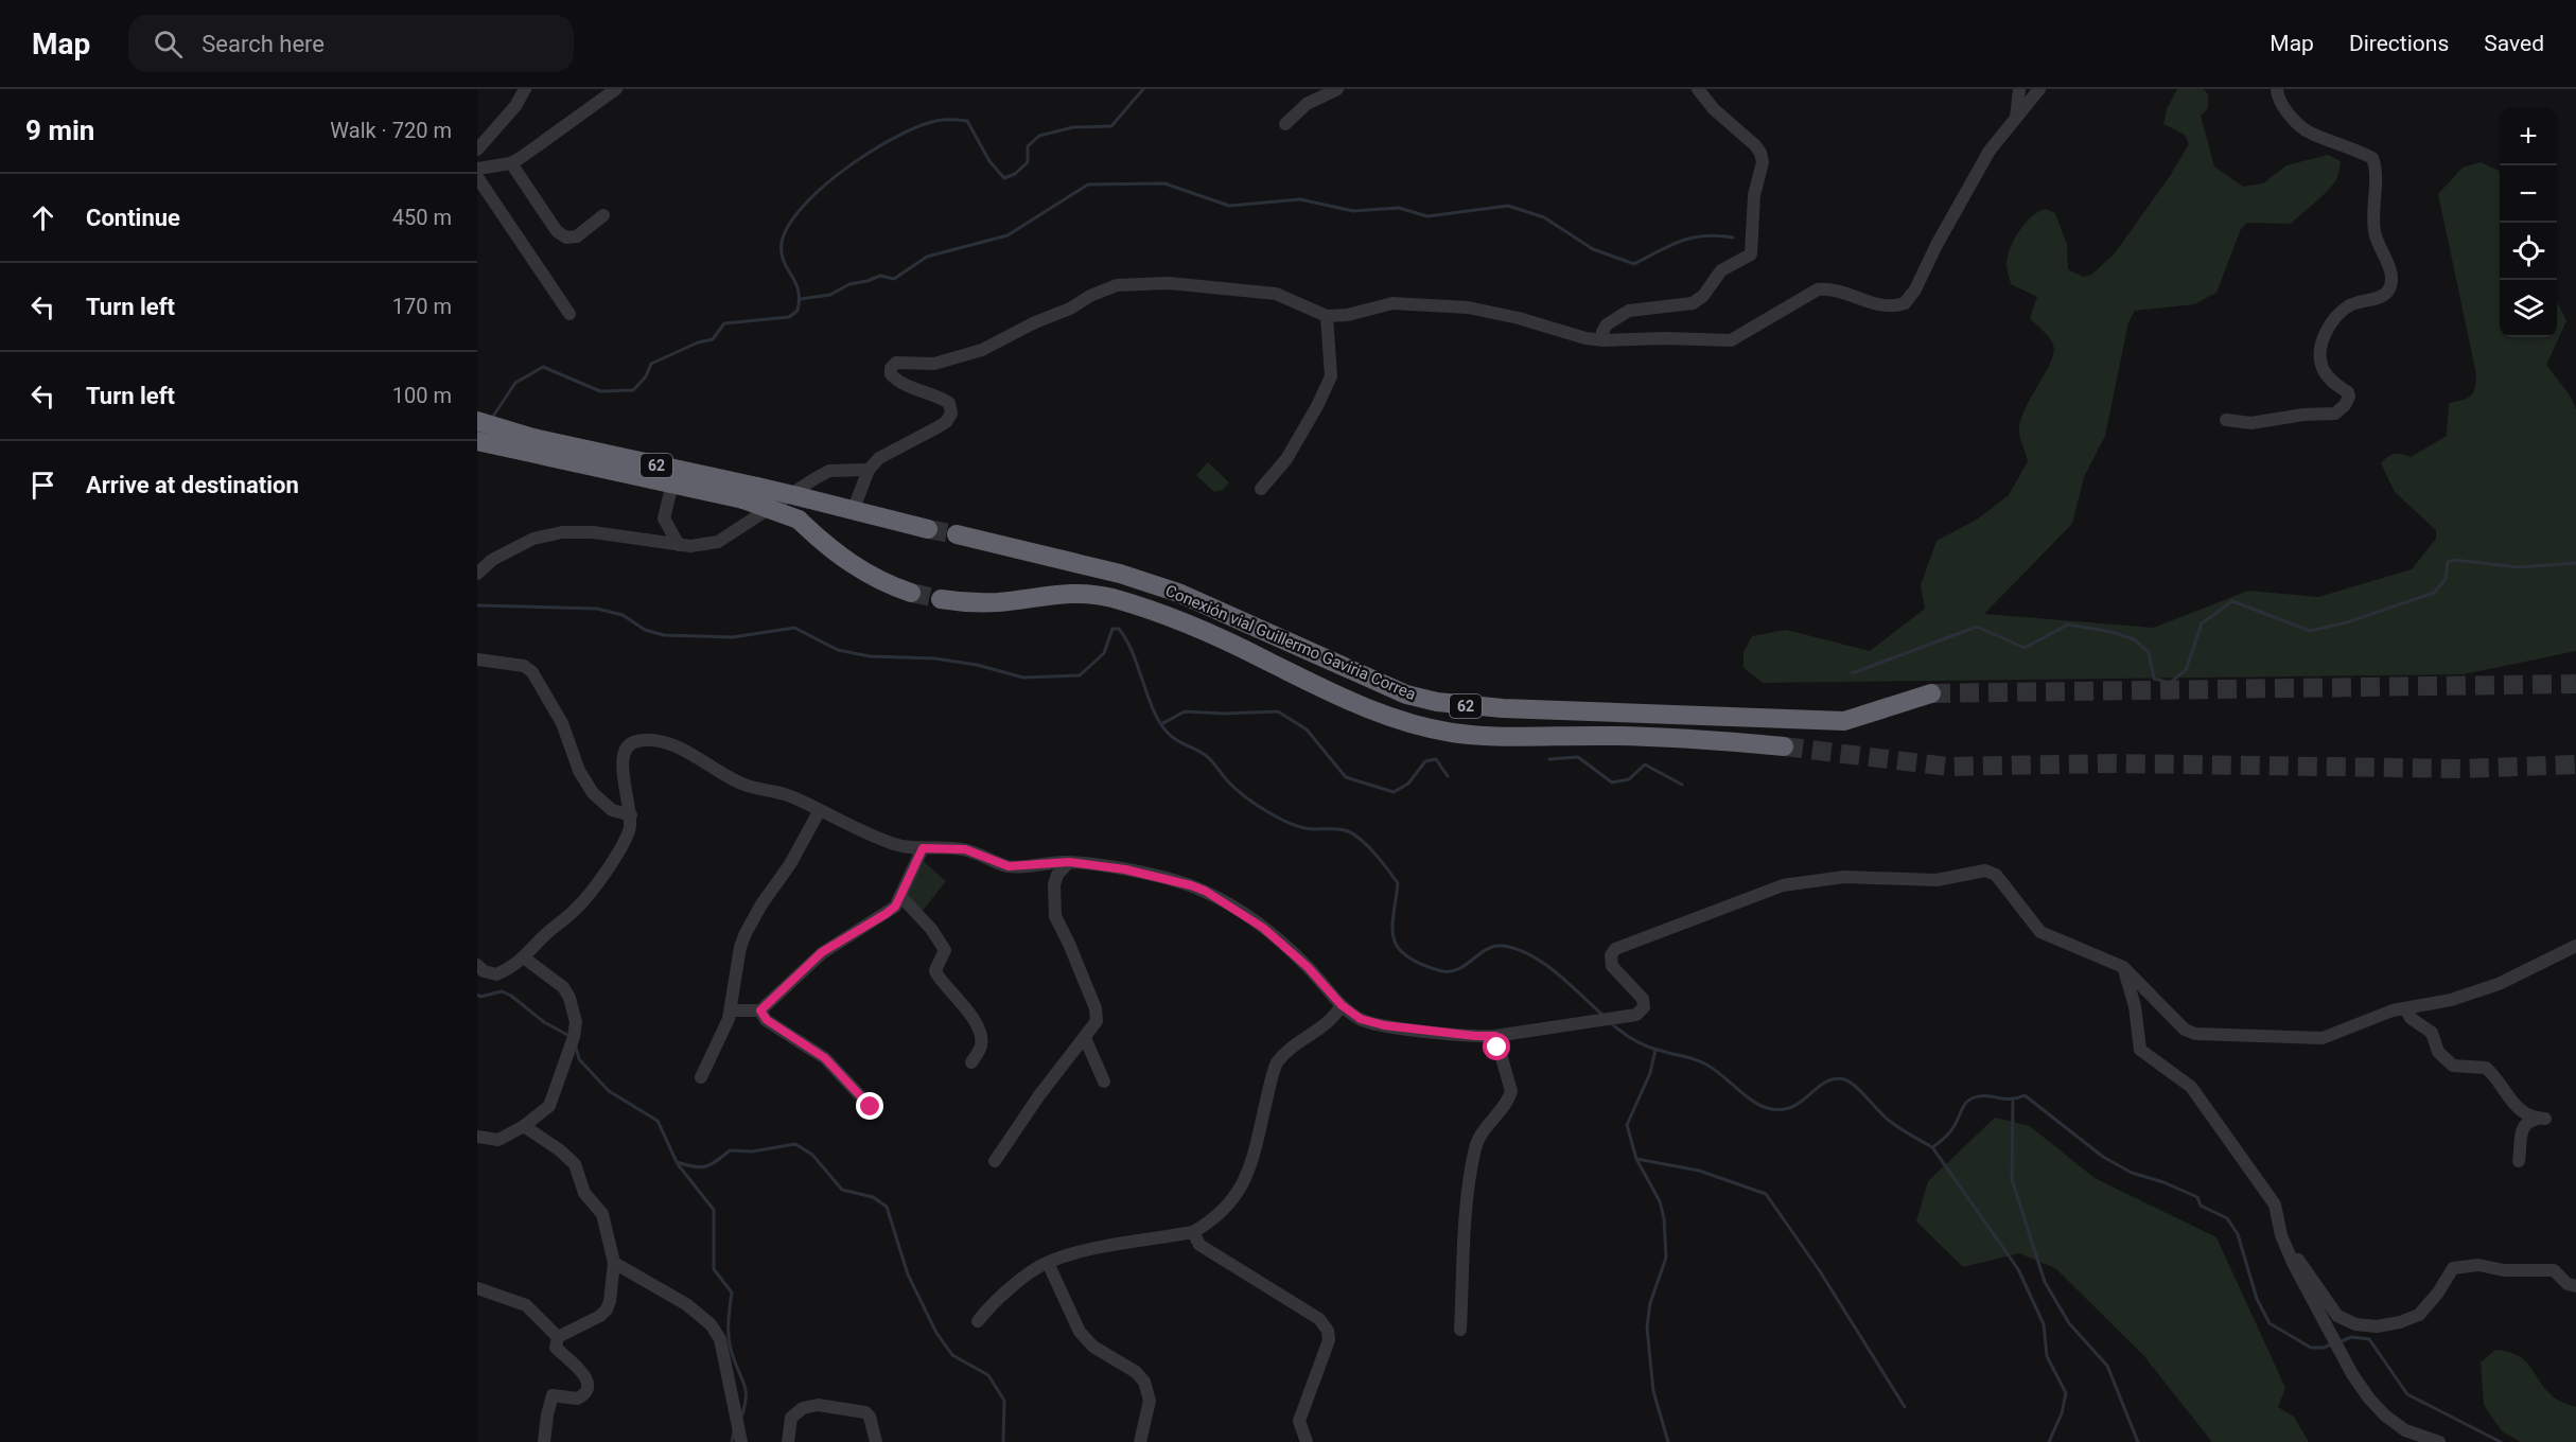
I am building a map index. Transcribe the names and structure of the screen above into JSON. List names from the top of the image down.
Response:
{
  "streets": {
    "highway": ["62", "Conexión vial Guillermo Gaviria Correa"]
  },
  "page": {
    "header": "Map",
    "search": "Search here",
    "nav": ["Map", "Directions", "Saved"],
    "heading": ["9 min", "Walk · 720 m"],
    "map_buttons": ["+", "−"],
    "list": [
      ["Continue", "450 m"],
      ["Turn left", "170 m"],
      ["Turn left", "100 m"],
      "Arrive at destination"
    ]
  }
}
